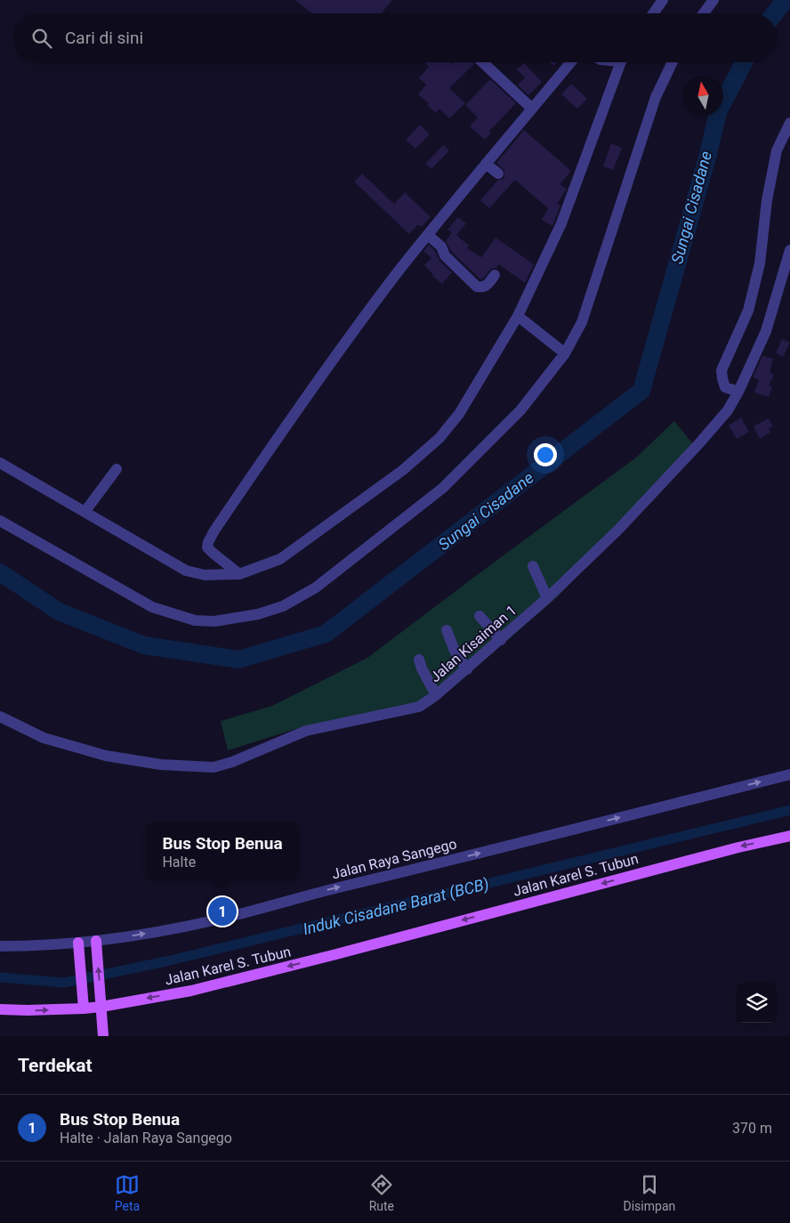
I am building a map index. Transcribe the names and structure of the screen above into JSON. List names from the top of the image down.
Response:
{
  "streets": {
    "main road": ["Jalan Karel S. Tubun"],
    "street": ["Jalan Kisaiman 1", "Jalan Raya Sangego"]
  },
  "one_way": ["Jalan Raya Sangego"],
  "water": ["Sungai Cisadane", "Induk Cisadane Barat (BCB)"],
  "north": "top",
  "page": {
    "search": "Cari di sini",
    "popup": ["Bus Stop Benua", "Halte"],
    "pins": "1",
    "heading": "Terdekat",
    "list": [
      {
        "mark": "1",
        "name": "Bus Stop Benua",
        "note": "Halte · Jalan Raya Sangego",
        "value": "370 m"
      }
    ],
    "nav": ["Peta", "Rute", "Disimpan"]
  }
}
